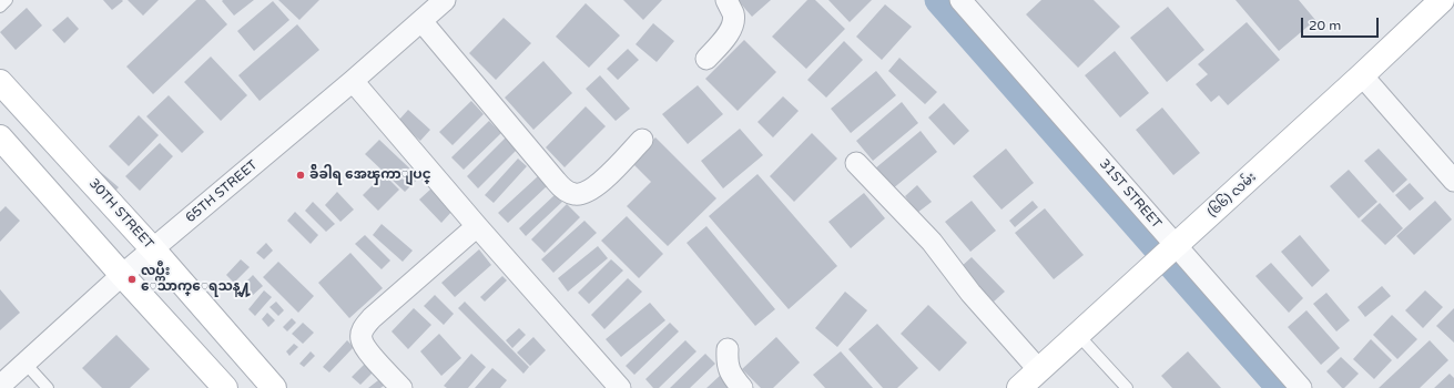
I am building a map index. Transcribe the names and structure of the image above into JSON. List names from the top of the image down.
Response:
{
  "streets": {
    "main road": ["(၆၆) လမ်း", "30TH STREET"],
    "street": ["65TH STREET", "31ST STREET"]
  },
  "crossings": [
    ["65TH STREET", "30TH STREET"],
    ["31ST STREET", "(၆၆) လမ်း"]
  ],
  "places": ["ခ်ိခါရ အေၾကာျပင္", "လပ္ကီး ေသာက္ေရသန္႔"],
  "scale_bar": "20 m"
}
